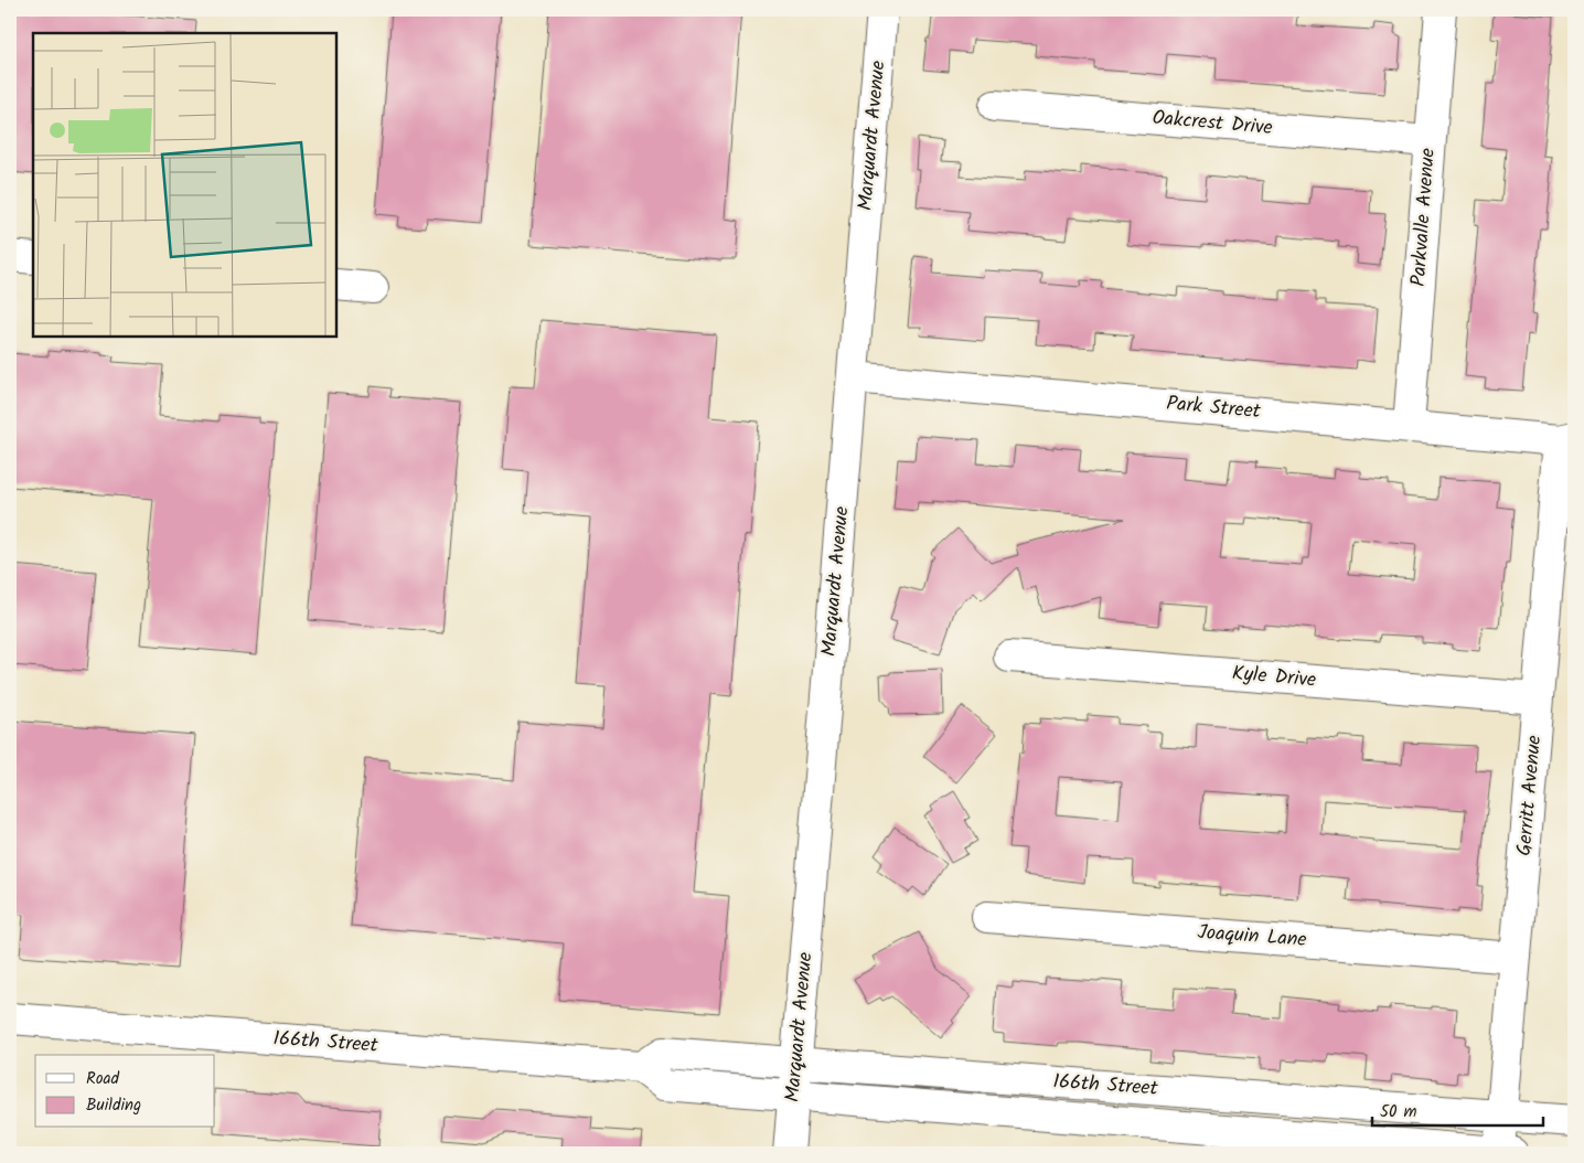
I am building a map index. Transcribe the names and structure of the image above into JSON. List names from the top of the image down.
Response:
{
  "streets": {
    "street": [
      "Oakcrest Drive",
      "Marquardt Avenue",
      "Parkvalle Avenue",
      "Park Street",
      "Kyle Drive",
      "Gerritt Avenue",
      "Joaquin Lane",
      "166th Street"
    ]
  },
  "crossings": [
    ["Oakcrest Drive", "Parkvalle Avenue"],
    ["Marquardt Avenue", "Park Street"],
    ["Marquardt Avenue", "166th Street"],
    ["Parkvalle Avenue", "Park Street"],
    ["Park Street", "Gerritt Avenue"],
    ["Kyle Drive", "Gerritt Avenue"],
    ["Gerritt Avenue", "Joaquin Lane"],
    ["Gerritt Avenue", "166th Street"]
  ],
  "legend": ["Road", "Building"],
  "scale_bar": "50 m"
}
